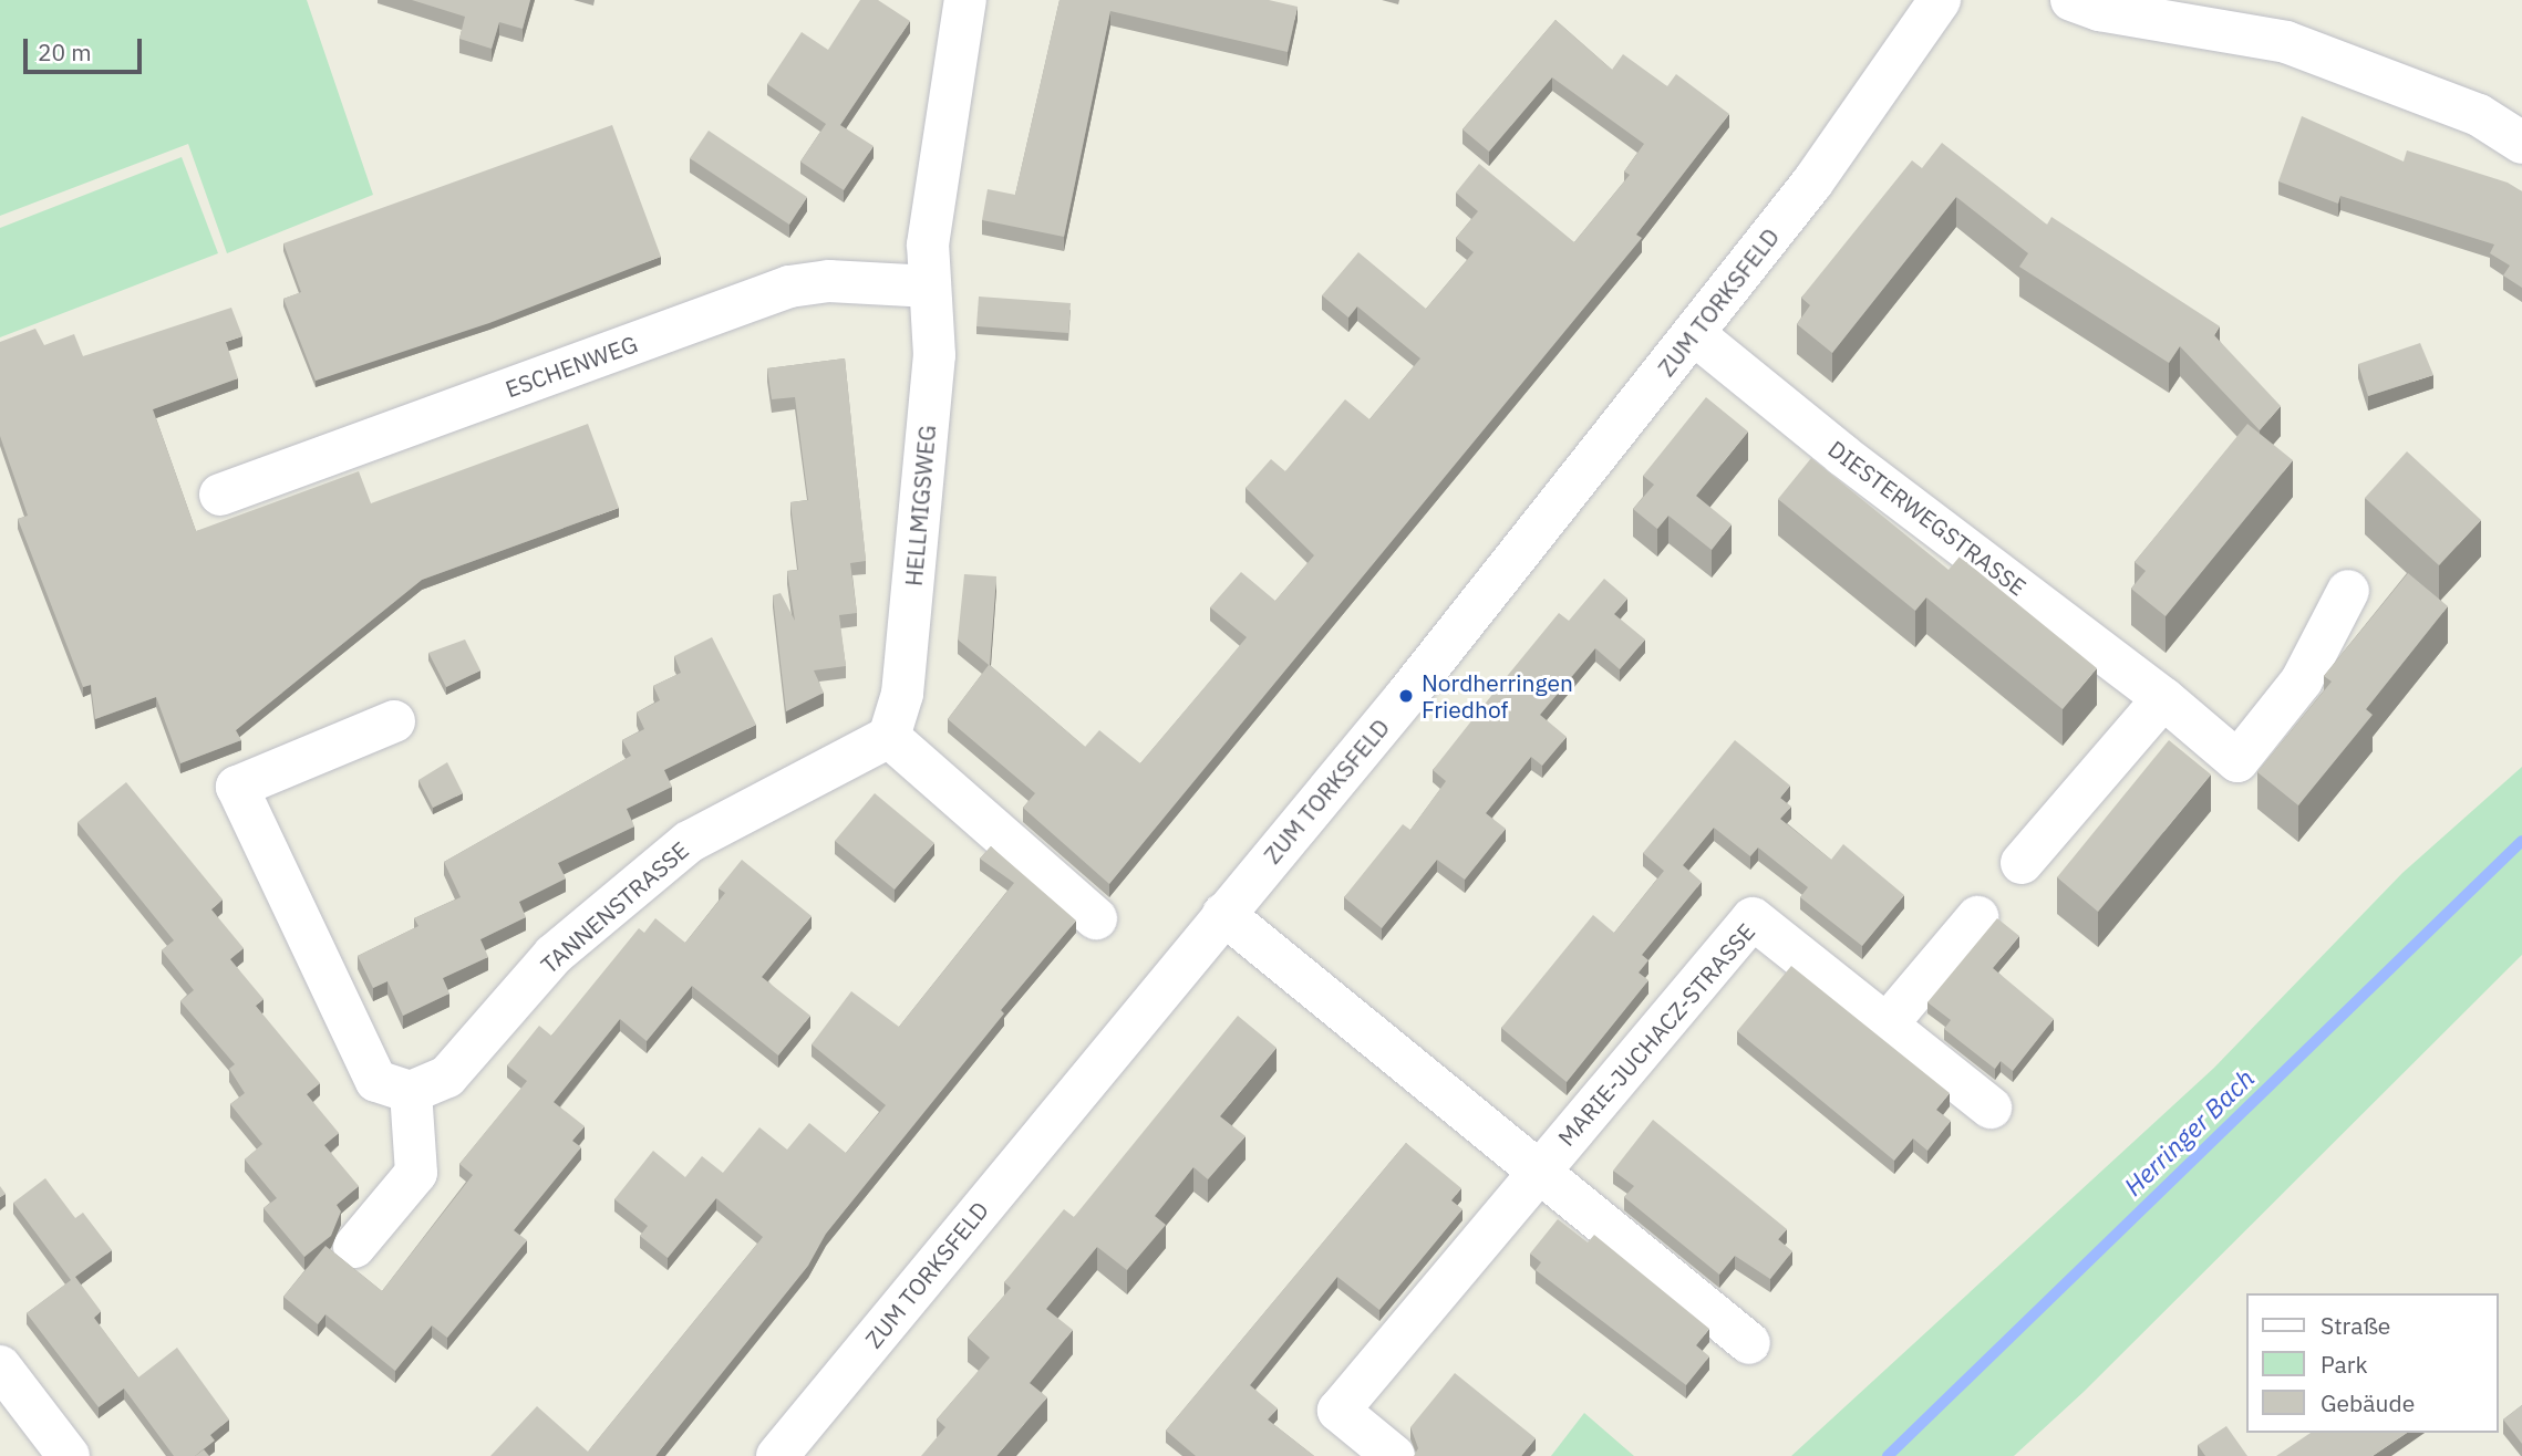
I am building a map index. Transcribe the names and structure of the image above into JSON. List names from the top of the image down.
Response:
{
  "streets": {
    "street": [
      "ZUM TORKSFELD",
      "ESCHENWEG",
      "HELLMIGSWEG",
      "DIESTERWEGSTRASSE",
      "TANNENSTRASSE",
      "MARIE-JUCHACZ-STRASSE"
    ]
  },
  "crossings": [
    ["ZUM TORKSFELD", "DIESTERWEGSTRASSE"],
    ["ESCHENWEG", "HELLMIGSWEG"],
    ["HELLMIGSWEG", "TANNENSTRASSE"]
  ],
  "water": ["Herringer Bach"],
  "places": ["Nordherringen Friedhof"],
  "legend": ["Straße", "Park", "Gebäude"],
  "scale_bar": "20 m"
}
